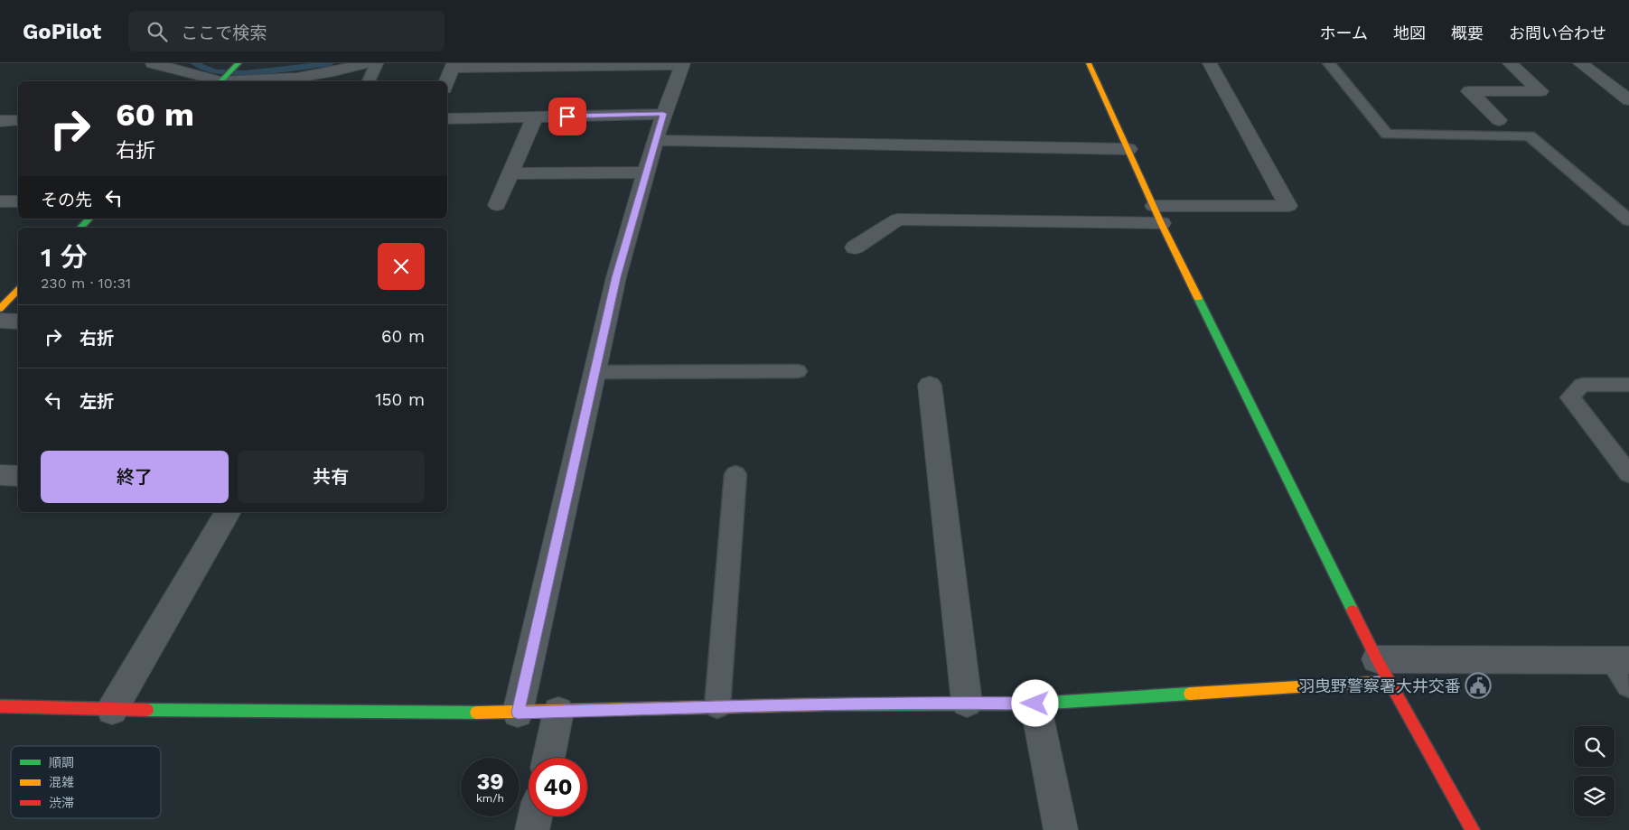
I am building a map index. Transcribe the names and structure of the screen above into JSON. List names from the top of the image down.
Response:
{
  "places": {
    "public building": ["羽曳野警察署大井交番"]
  },
  "legend": ["順調", "混雑", "渋滞"],
  "page": {
    "header": "GoPilot",
    "search": "ここで検索",
    "nav": [
      "ホーム",
      "地図",
      "概要",
      "お問い合わせ"
    ],
    "turn": ["60 m", "右折"],
    "then": "その先",
    "heading": ["1 分", "230 m · 10:31"],
    "list": [
      {
        "name": "右折",
        "value": "60 m"
      },
      {
        "name": "左折",
        "value": "150 m"
      }
    ],
    "buttons": ["終了", "共有"],
    "speed": "39 km/h",
    "limit": "40"
  }
}
